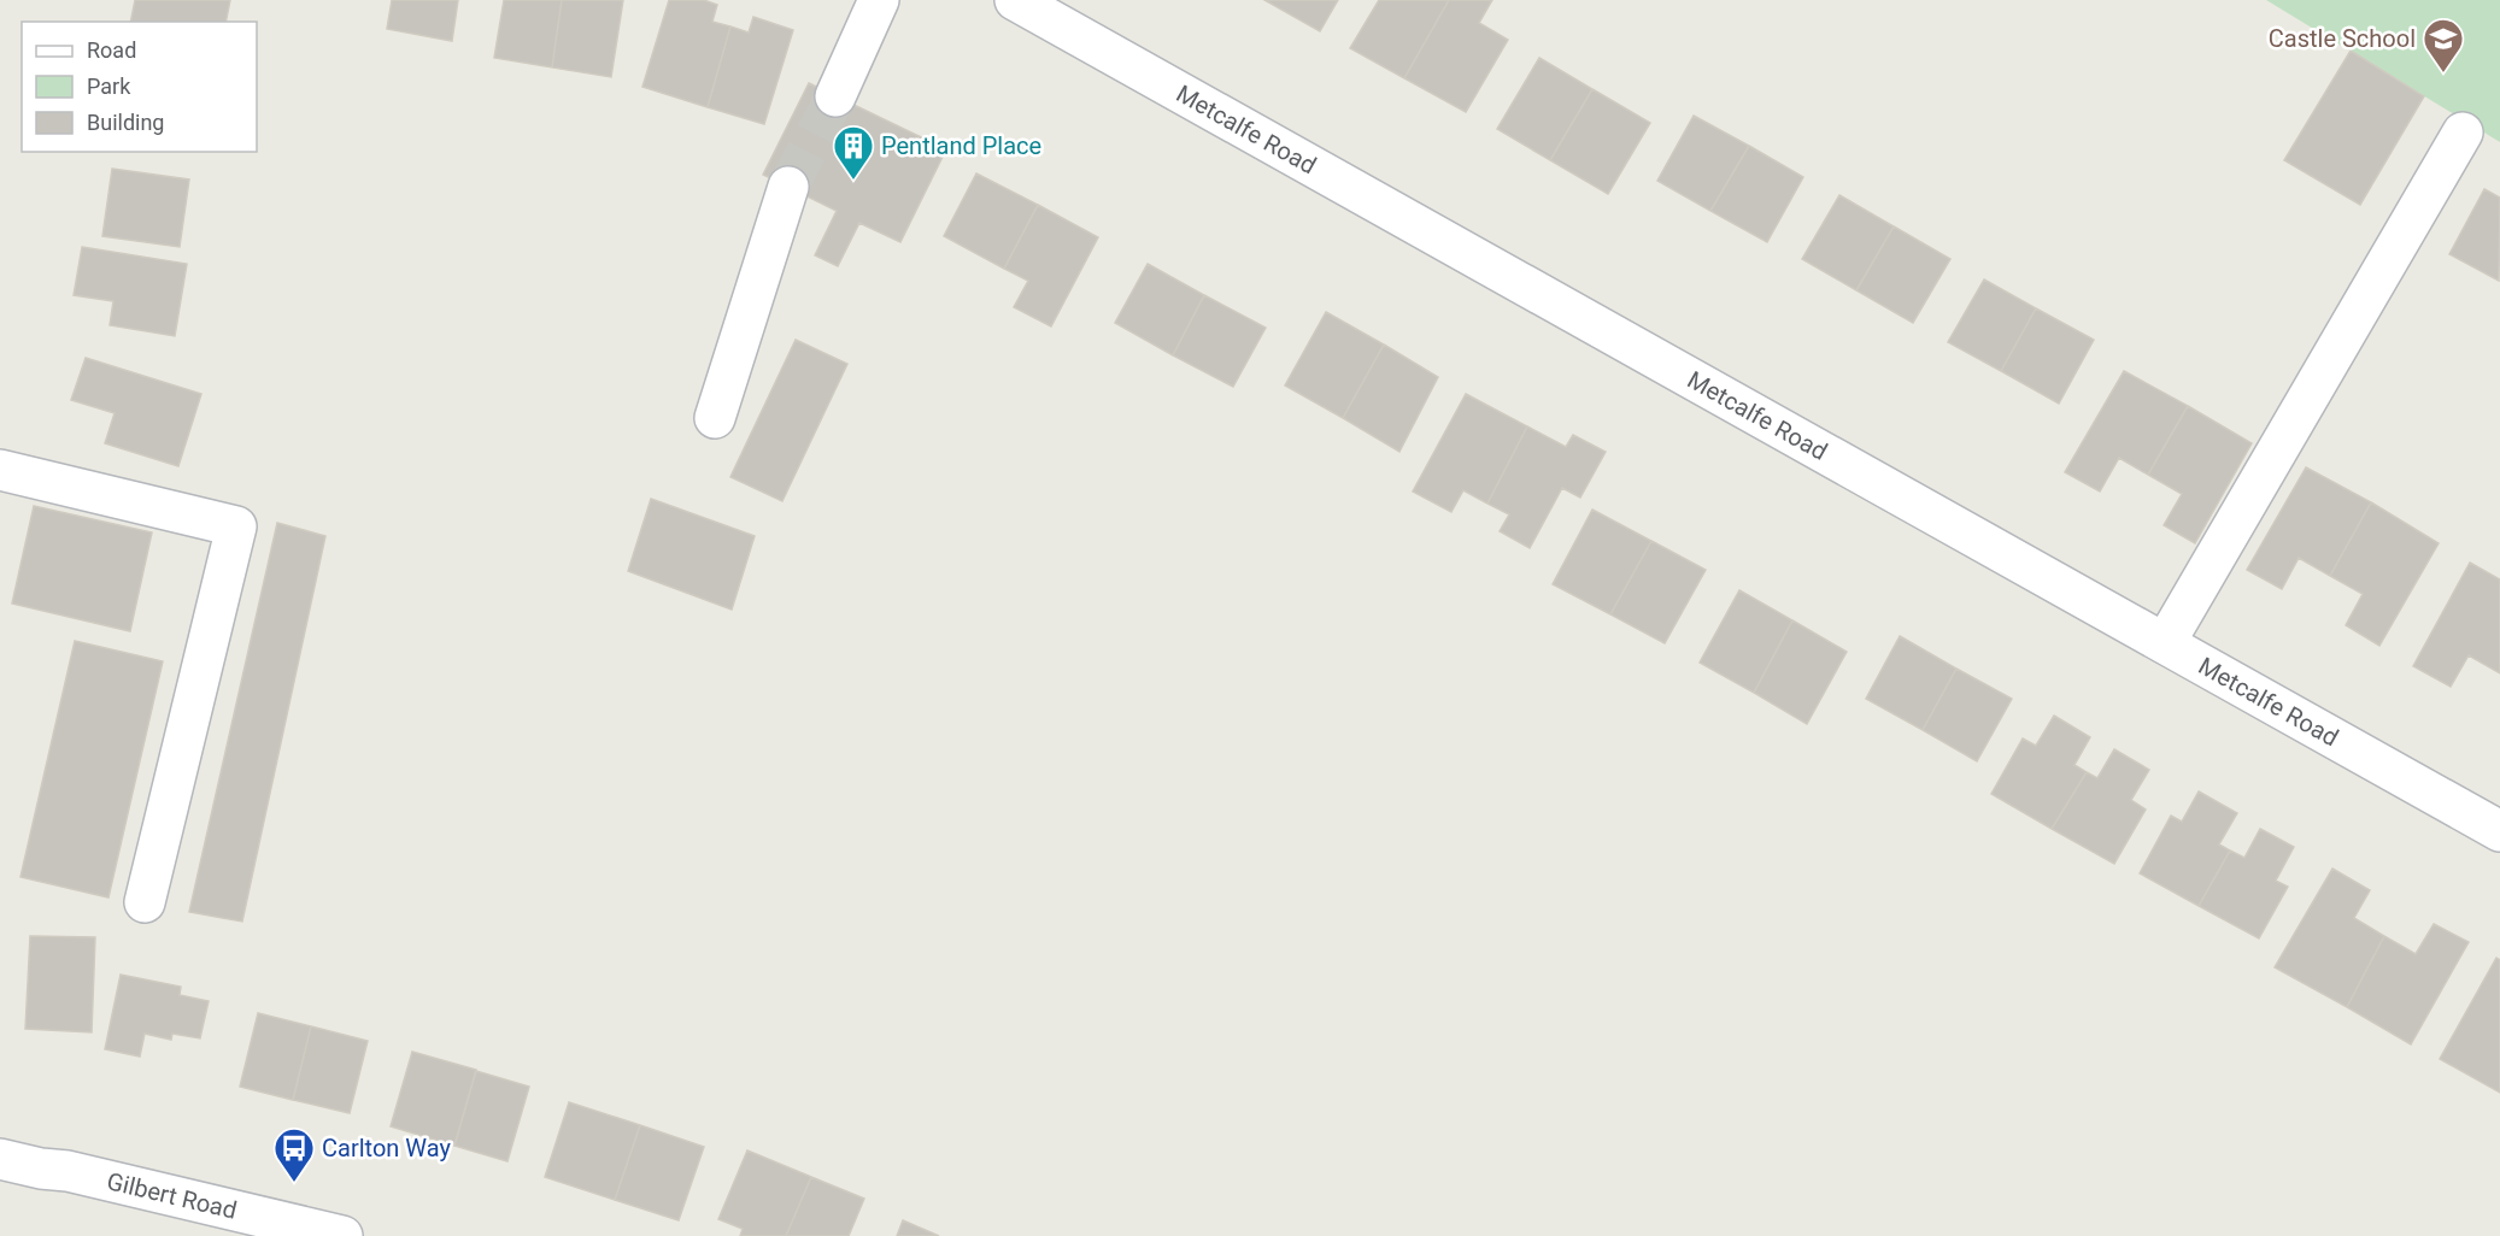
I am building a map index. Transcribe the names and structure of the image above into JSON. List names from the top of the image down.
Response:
{
  "streets": {
    "street": ["Metcalfe Road", "Gilbert Road"]
  },
  "places": {
    "school or university": ["Castle School"],
    "building": ["Pentland Place"],
    "bus stop": ["Carlton Way"]
  },
  "legend": ["Road", "Park", "Building"]
}
